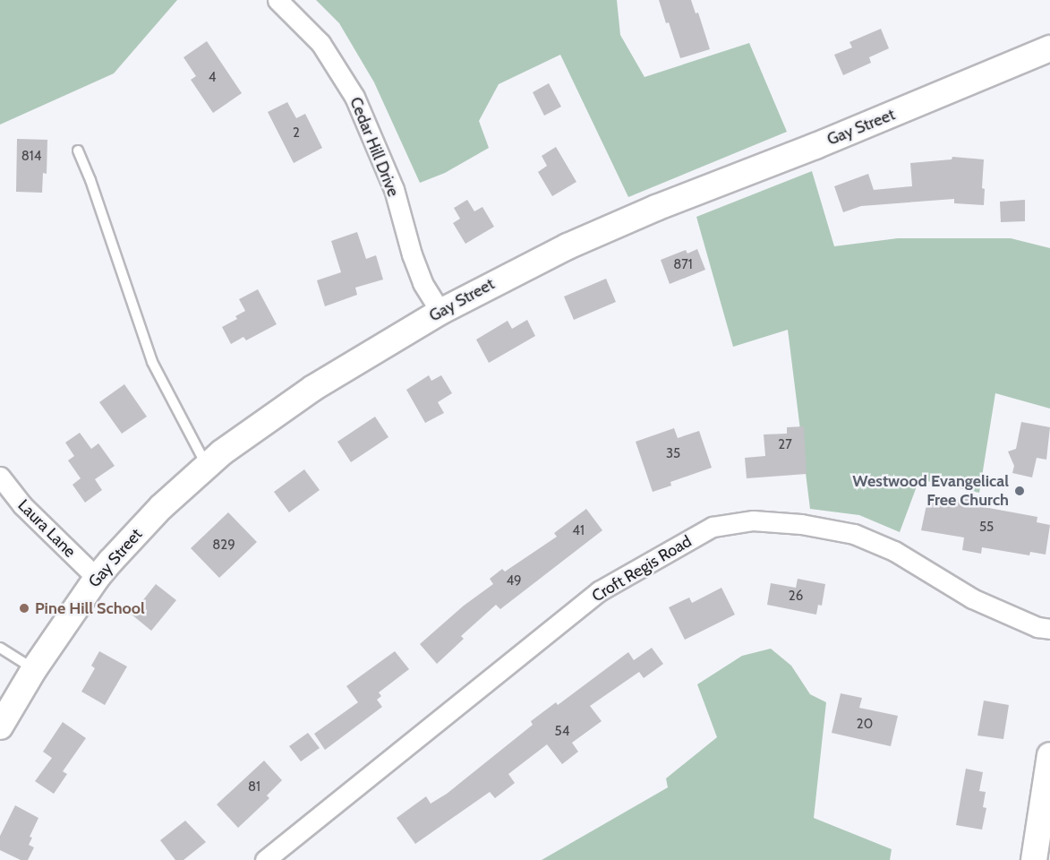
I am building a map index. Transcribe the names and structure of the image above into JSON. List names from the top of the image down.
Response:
{
  "streets": {
    "street": [
      "Gay Street",
      "Cedar Hill Drive",
      "Laura Lane",
      "Croft Regis Road"
    ]
  },
  "crossings": [
    ["Gay Street", "Cedar Hill Drive"],
    ["Gay Street", "Laura Lane"]
  ],
  "places": ["Westwood Evangelical Free Church", "Pine Hill School"],
  "house_numbers": [
    "4",
    "2",
    "814",
    "871",
    "27",
    "35",
    "55",
    "41",
    "829",
    "49",
    "26",
    "20",
    "54",
    "81"
  ]
}
